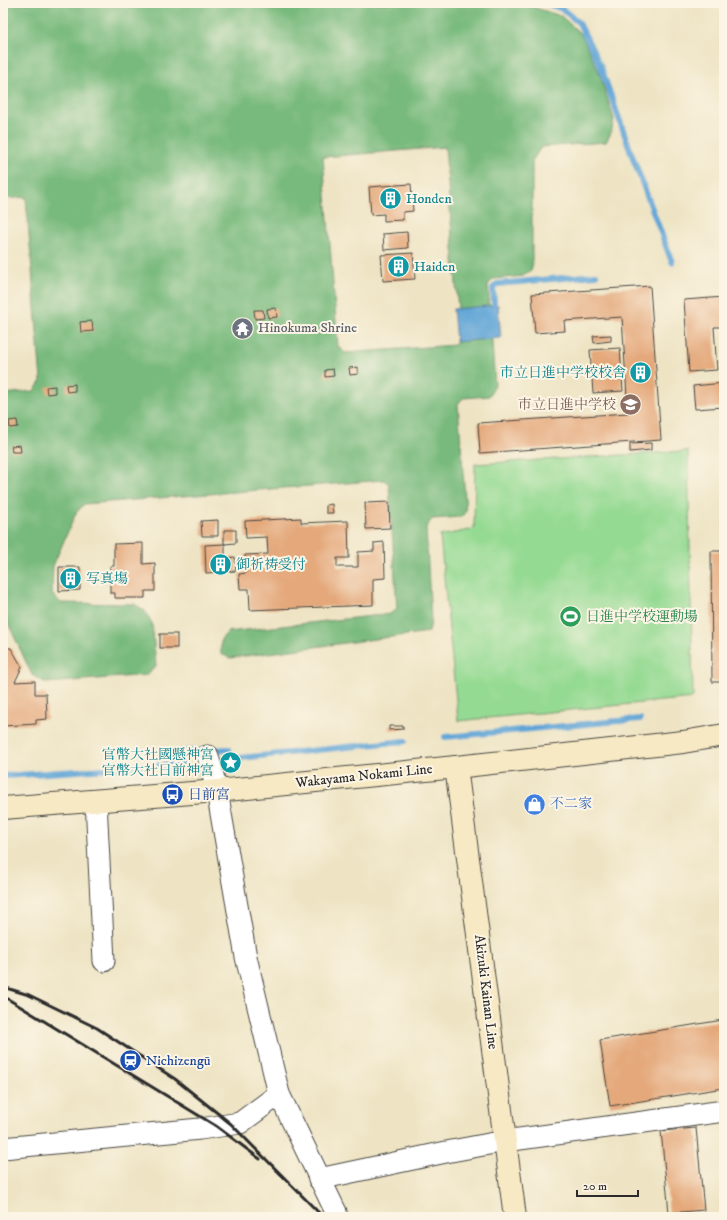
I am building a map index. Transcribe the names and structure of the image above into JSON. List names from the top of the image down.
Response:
{
  "streets": {
    "main road": ["Wakayama Nokami Line", "Akizuki Kainan Line"]
  },
  "crossings": [
    ["Wakayama Nokami Line", "Akizuki Kainan Line"]
  ],
  "places": {
    "building": [
      "Honden",
      "Haiden",
      "市立日進中学校校舎",
      "御祈祷受付",
      "写真塲"
    ],
    "temple": ["Hinokuma Shrine"],
    "school or university": ["市立日進中学校"],
    "sports": ["日進中学校運動場"],
    "place": ["官幣大社國懸神宮 官幣大社日前神宮"],
    "bus stop": ["日前宮"],
    "shop": ["不二家"],
    "station": ["Nichizengū"]
  },
  "scale_bar": "20 m"
}
